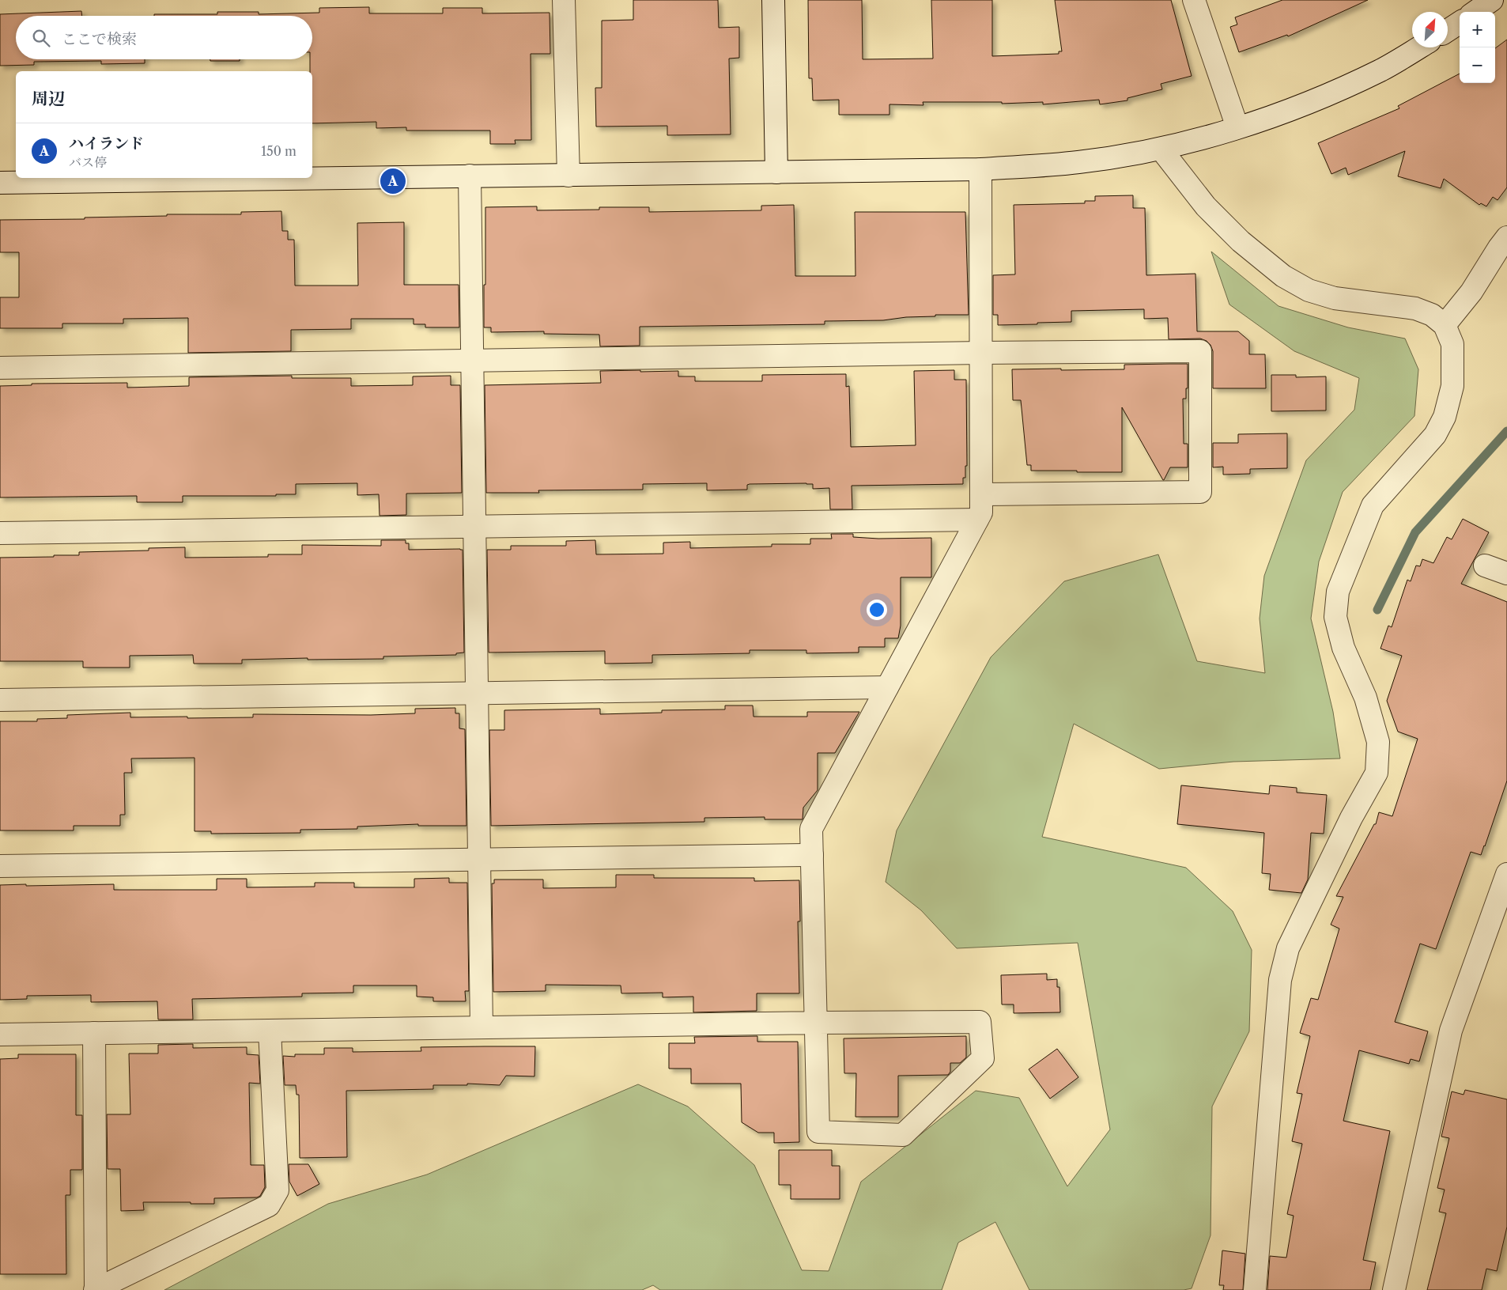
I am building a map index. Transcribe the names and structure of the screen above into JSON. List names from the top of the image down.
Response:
{
  "north": "top right",
  "page": {
    "map_buttons": ["+", "−"],
    "search": "ここで検索",
    "heading": "周辺",
    "list": [
      {
        "mark": "A",
        "name": "ハイランド",
        "note": "バス停",
        "value": "150 m"
      }
    ],
    "pins": "A"
  }
}
